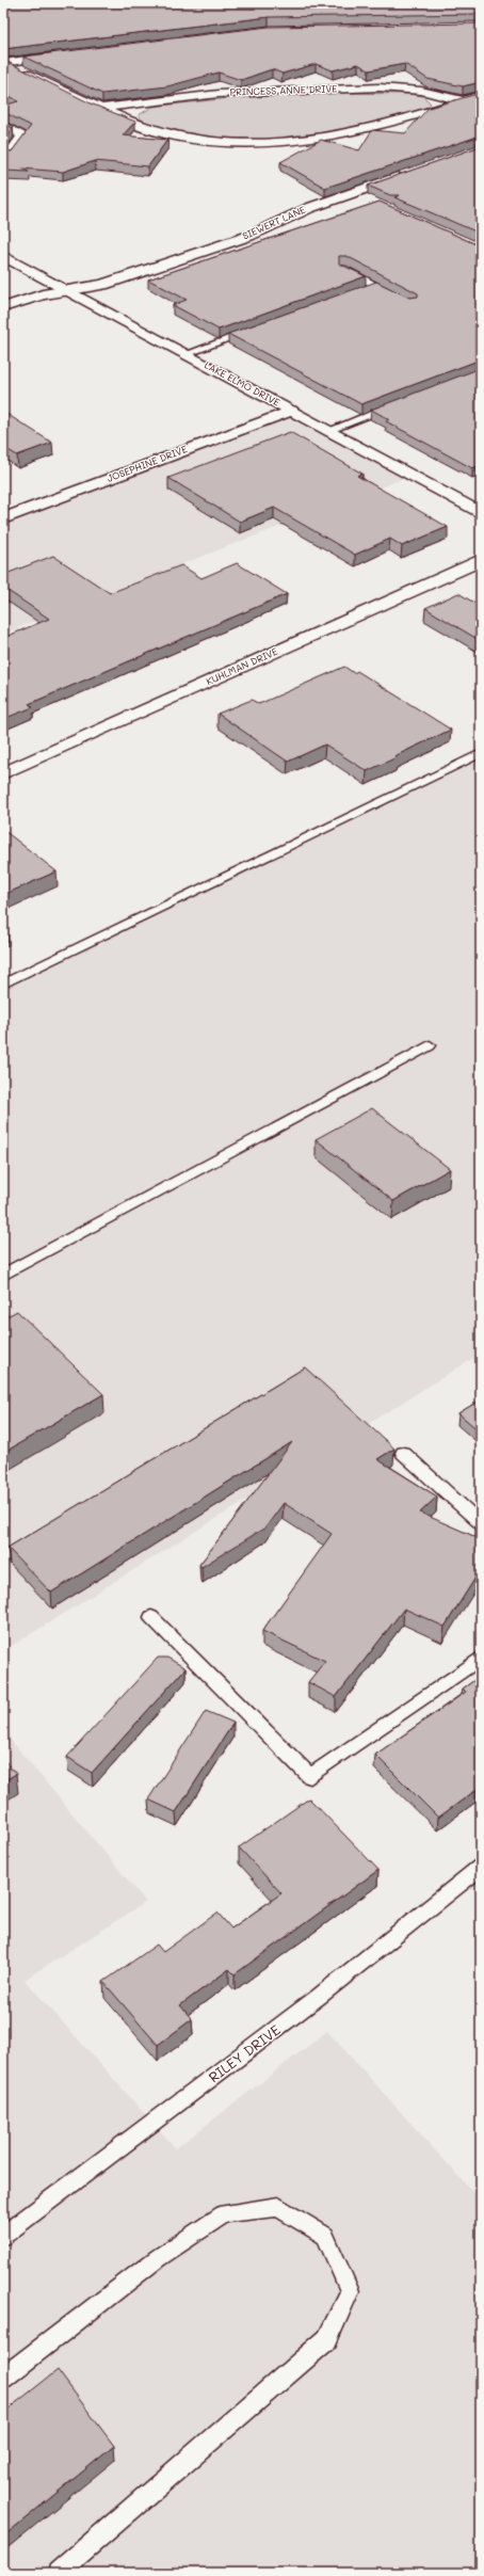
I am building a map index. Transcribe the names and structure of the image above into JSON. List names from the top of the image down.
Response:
{
  "streets": {
    "street": [
      "PRINCESS ANNE DRIVE",
      "SIEWERT LANE",
      "LAKE ELMO DRIVE",
      "JOSEPHINE DRIVE",
      "KUHLMAN DRIVE"
    ],
    "lane": ["RILEY DRIVE"]
  },
  "crossings": [
    ["SIEWERT LANE", "LAKE ELMO DRIVE"],
    ["LAKE ELMO DRIVE", "JOSEPHINE DRIVE"]
  ]
}
